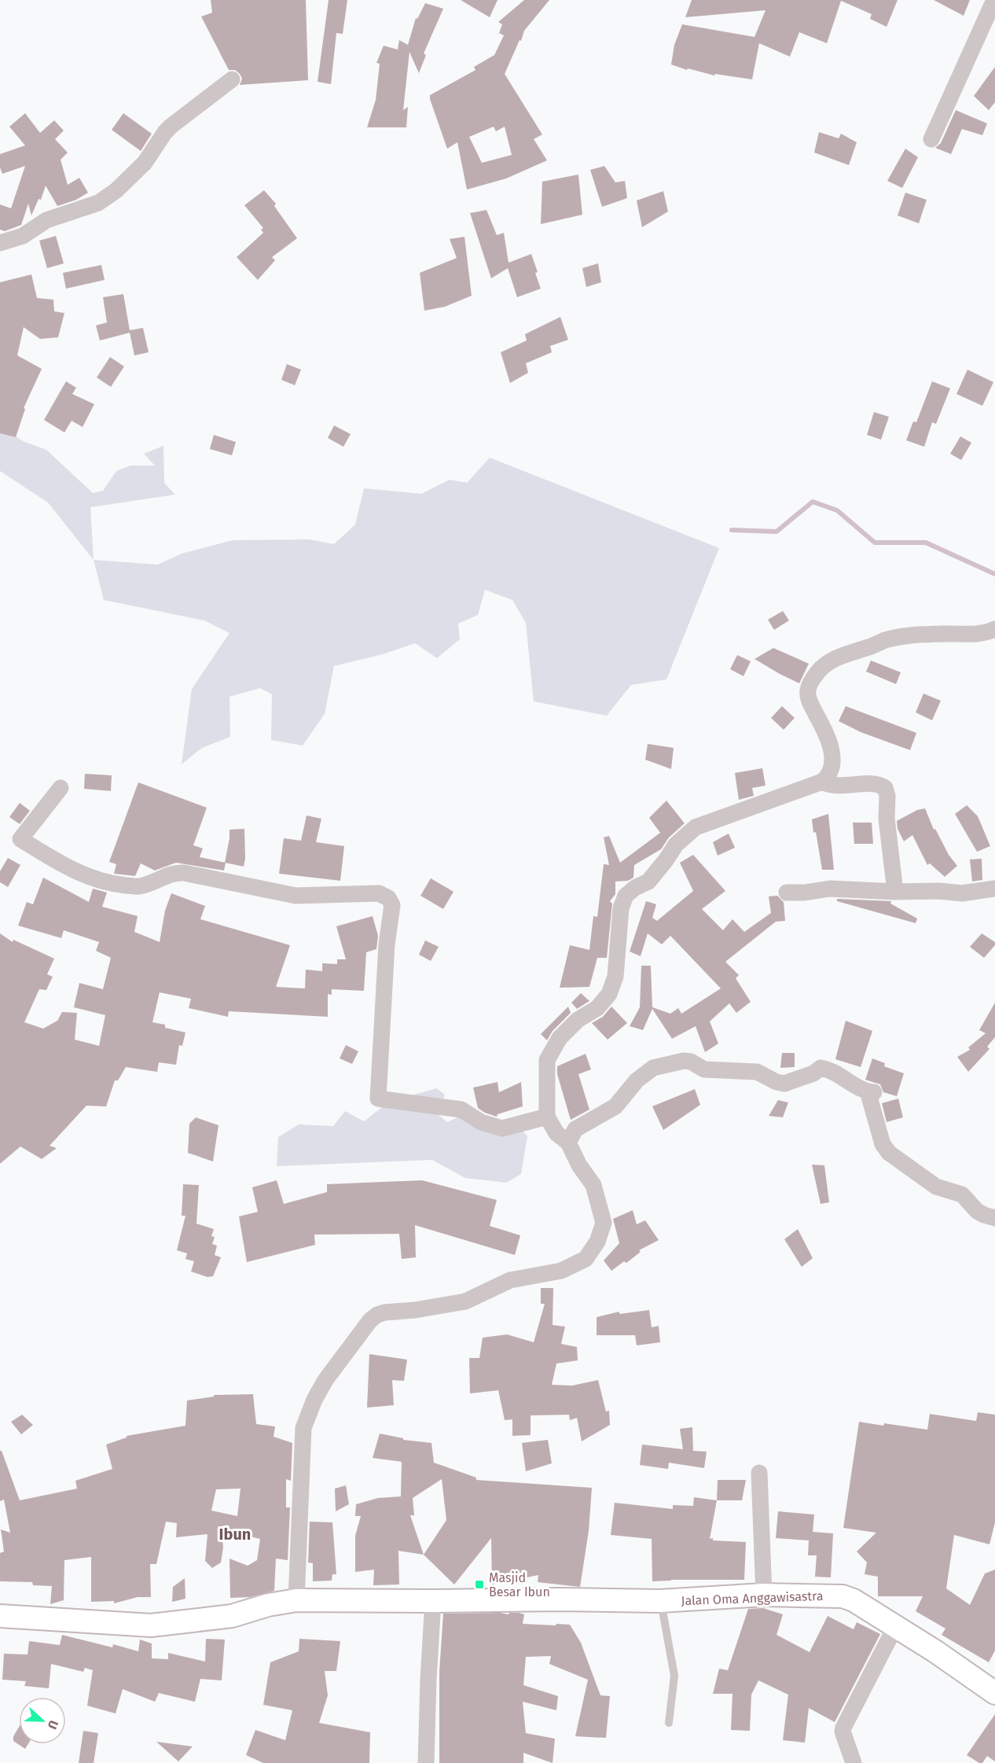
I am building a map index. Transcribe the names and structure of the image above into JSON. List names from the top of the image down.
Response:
{
  "streets": {
    "main road": ["Jalan Oma Anggawisastra"]
  },
  "districts": ["Ibun"],
  "places": {
    "transit": ["Masjid Besar Ibun"]
  },
  "north": "right"
}
